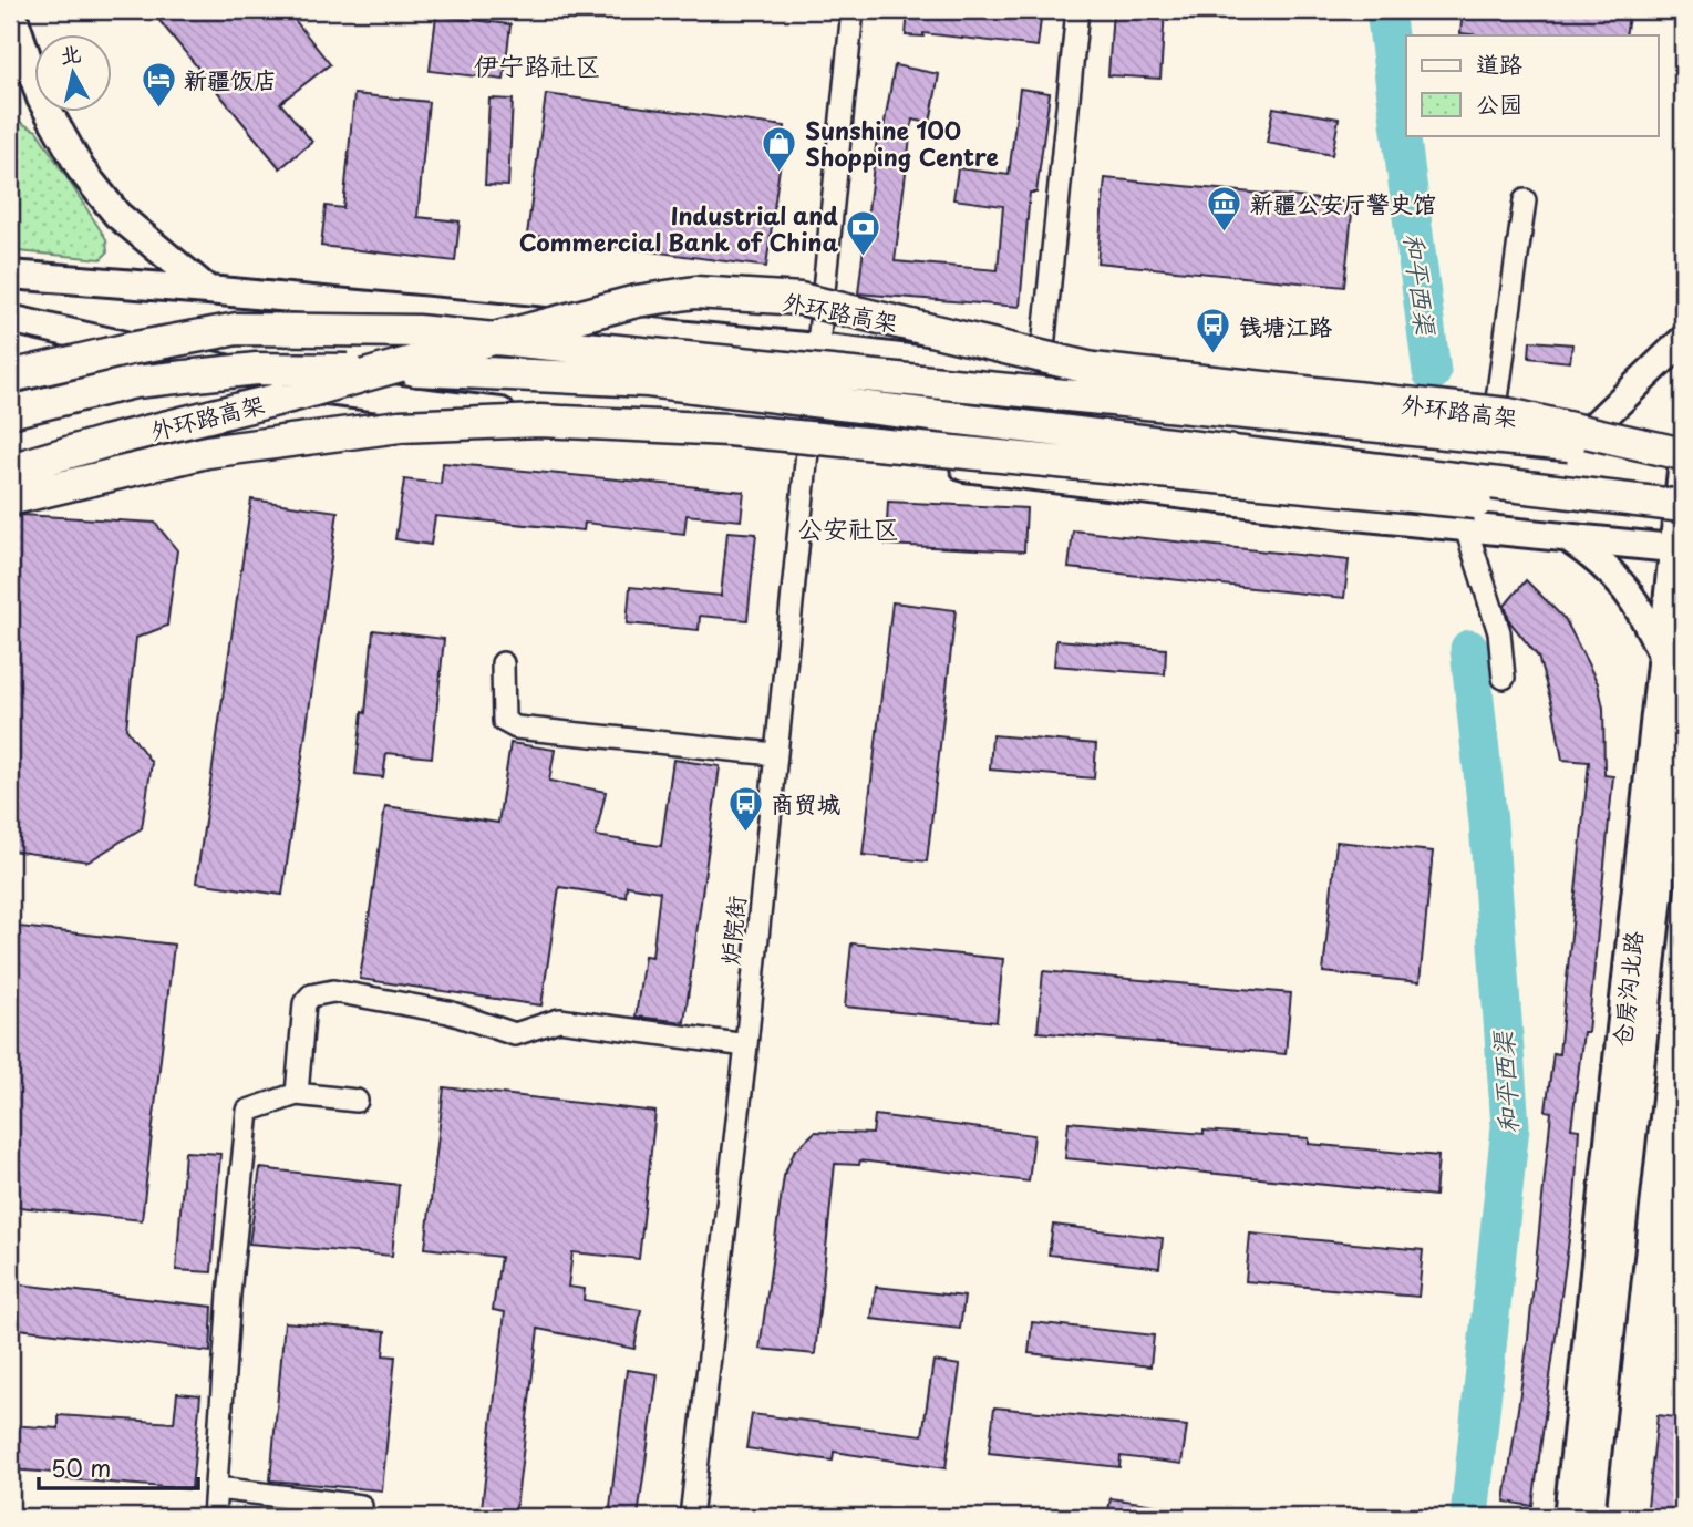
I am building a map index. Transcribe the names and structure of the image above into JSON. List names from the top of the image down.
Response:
{
  "streets": {
    "highway": ["外环路高架"],
    "main road": ["仓房沟北路"],
    "street": ["炉院街"]
  },
  "crossings": [
    ["外环路高架", "仓房沟北路"]
  ],
  "districts": ["伊宁路社区", "公安社区"],
  "water": ["和平西渠"],
  "places": {
    "hotel": ["新疆饭店"],
    "shop": ["Sunshine 100 Shopping Centre"],
    "museum": ["新疆公安厅警史馆"],
    "bank": ["Industrial and Commercial Bank of China"],
    "bus stop": ["钱塘江路", "商贸城"]
  },
  "legend": ["道路", "公园"],
  "scale_bar": "50 m",
  "north": "top"
}
